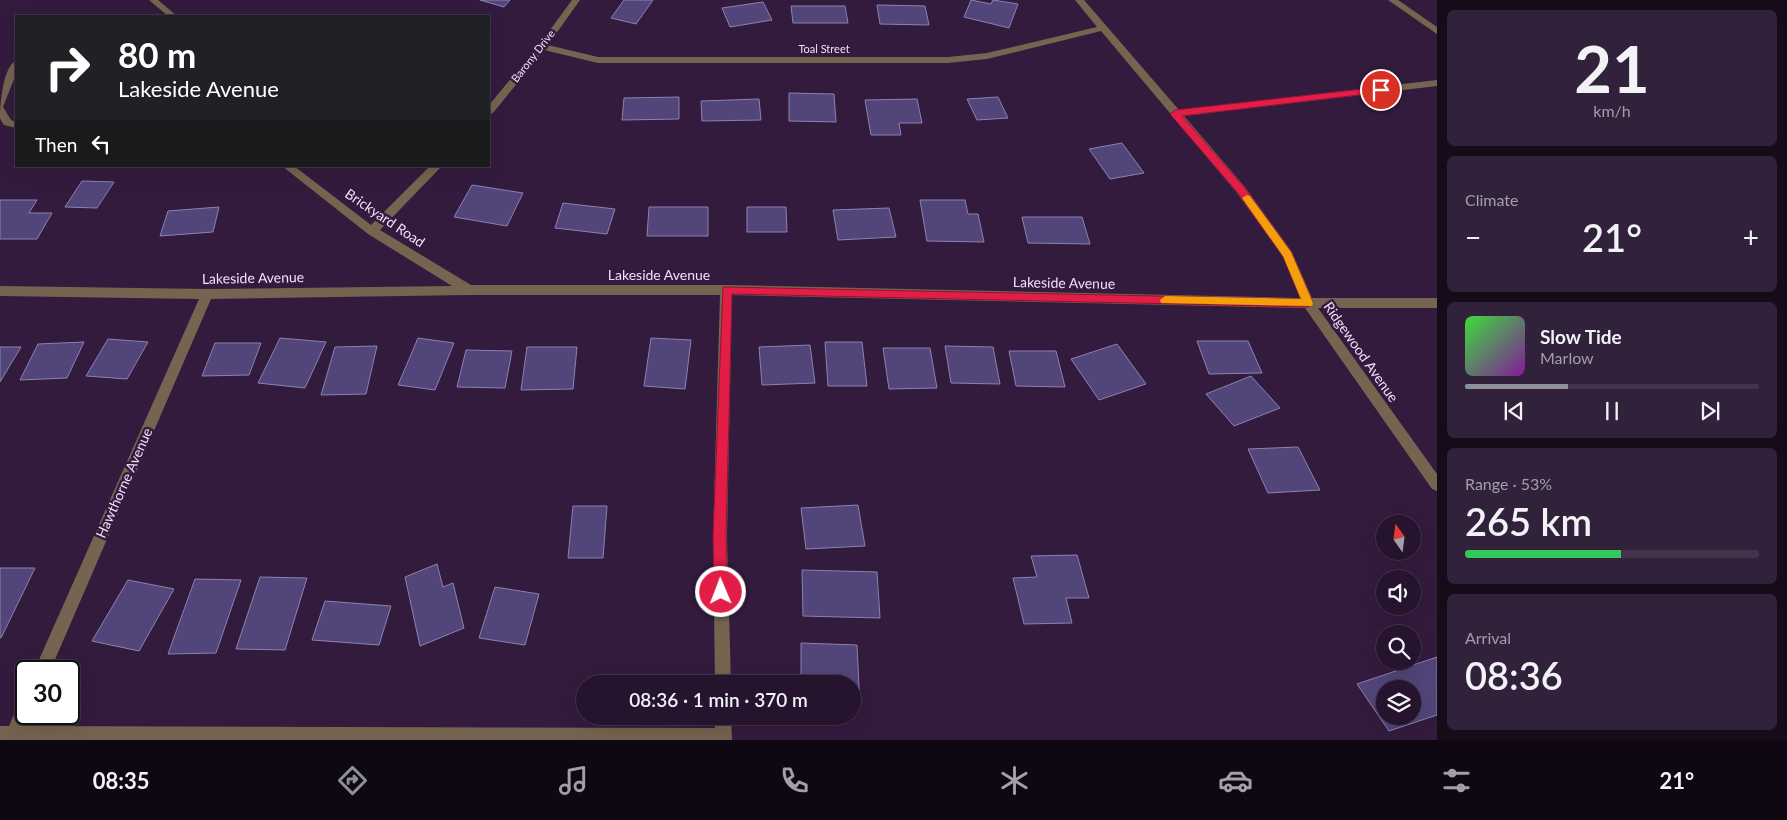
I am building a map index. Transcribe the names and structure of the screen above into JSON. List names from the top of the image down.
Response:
{
  "streets": {
    "street": [
      "Toal Street",
      "Barony Drive",
      "Brickyard Road",
      "Lakeside Avenue",
      "Ridgewood Avenue",
      "Hawthorne Avenue"
    ]
  },
  "crossings": [
    ["Toal Street", "Barony Drive"],
    ["Toal Street", "Ridgewood Avenue"],
    ["Brickyard Road", "Lakeside Avenue"],
    ["Lakeside Avenue", "Ridgewood Avenue"],
    ["Lakeside Avenue", "Hawthorne Avenue"]
  ],
  "north": "top",
  "page": {
    "tile": [
      ["21", "km/h"],
      "Climate",
      ["Range · 53%", "265 km"],
      ["Arrival", "08:36"]
    ],
    "turn": ["80 m", "Lakeside Avenue"],
    "then": "Then",
    "heat": ["−", "21°", "+"],
    "song": ["Slow Tide", "Marlow"],
    "limit": "30",
    "trip": "08:36 · 1 min · 370 m",
    "tabs": ["08:35", "21°"]
  }
}
